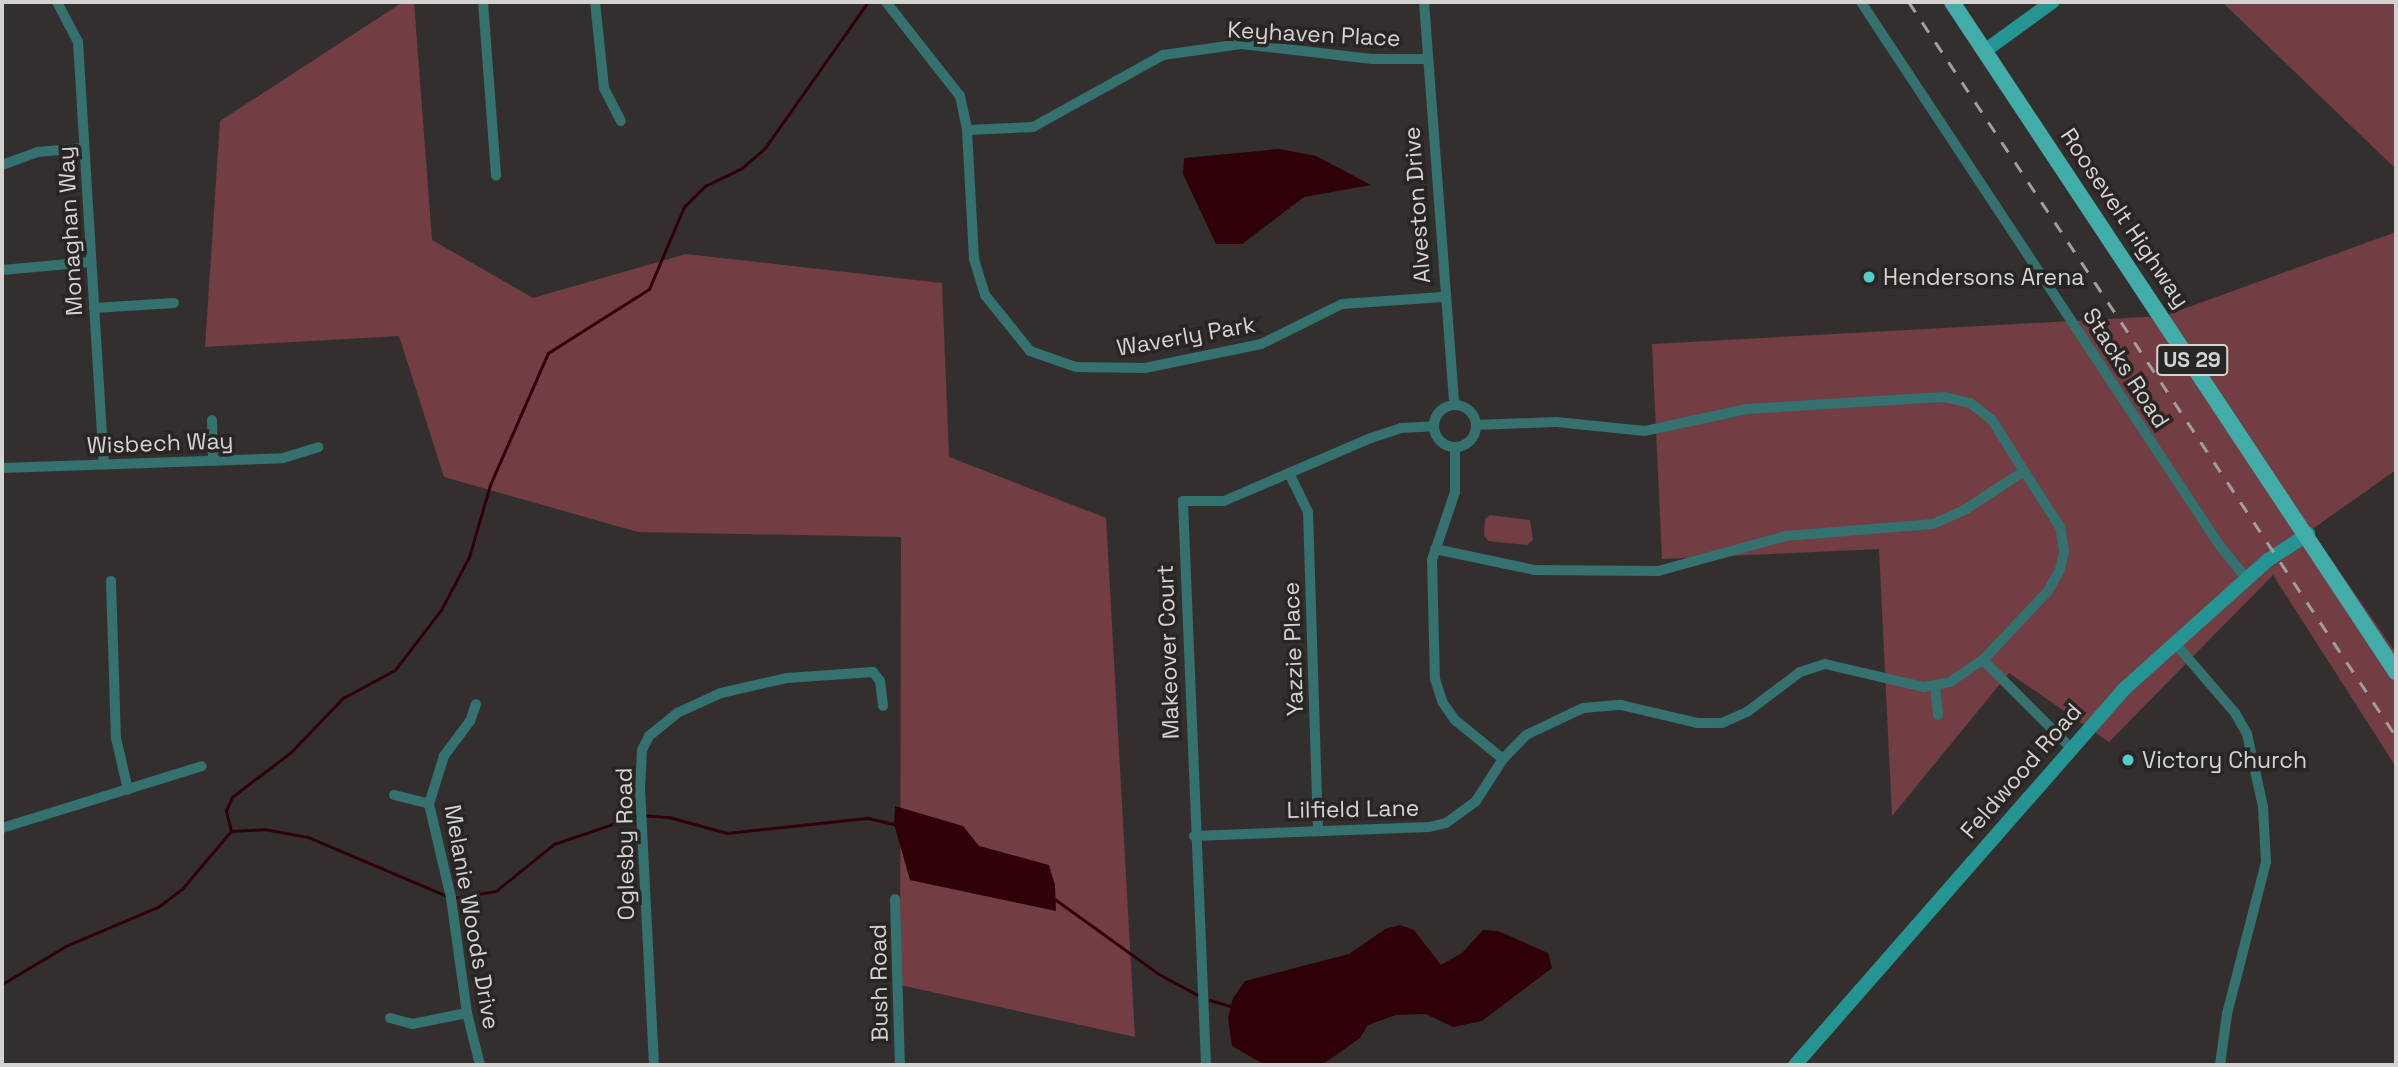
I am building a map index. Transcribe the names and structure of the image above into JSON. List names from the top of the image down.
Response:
{
  "streets": {
    "main road": ["Roosevelt Highway", "US 29"],
    "street": [
      "Keyhaven Place",
      "Alveston Drive",
      "Monaghan Way",
      "Waverly Park",
      "Stacks Road",
      "Wisbech Way",
      "Yazzie Place",
      "Makeover Court",
      "Feldwood Road",
      "Lilfield Lane",
      "Oglesby Road",
      "Melanie Woods Drive",
      "Bush Road"
    ]
  },
  "crossings": [
    ["Keyhaven Place", "Alveston Drive"],
    ["Keyhaven Place", "Waverly Park"],
    ["Alveston Drive", "Waverly Park"],
    ["Alveston Drive", "Makeover Court"],
    ["Roosevelt Highway", "Feldwood Road"],
    ["Monaghan Way", "Wisbech Way"],
    ["Stacks Road", "Feldwood Road"],
    ["Yazzie Place", "Makeover Court"],
    ["Yazzie Place", "Lilfield Lane"],
    ["Makeover Court", "Lilfield Lane"]
  ],
  "places": ["Hendersons Arena", "Victory Church"]
}
